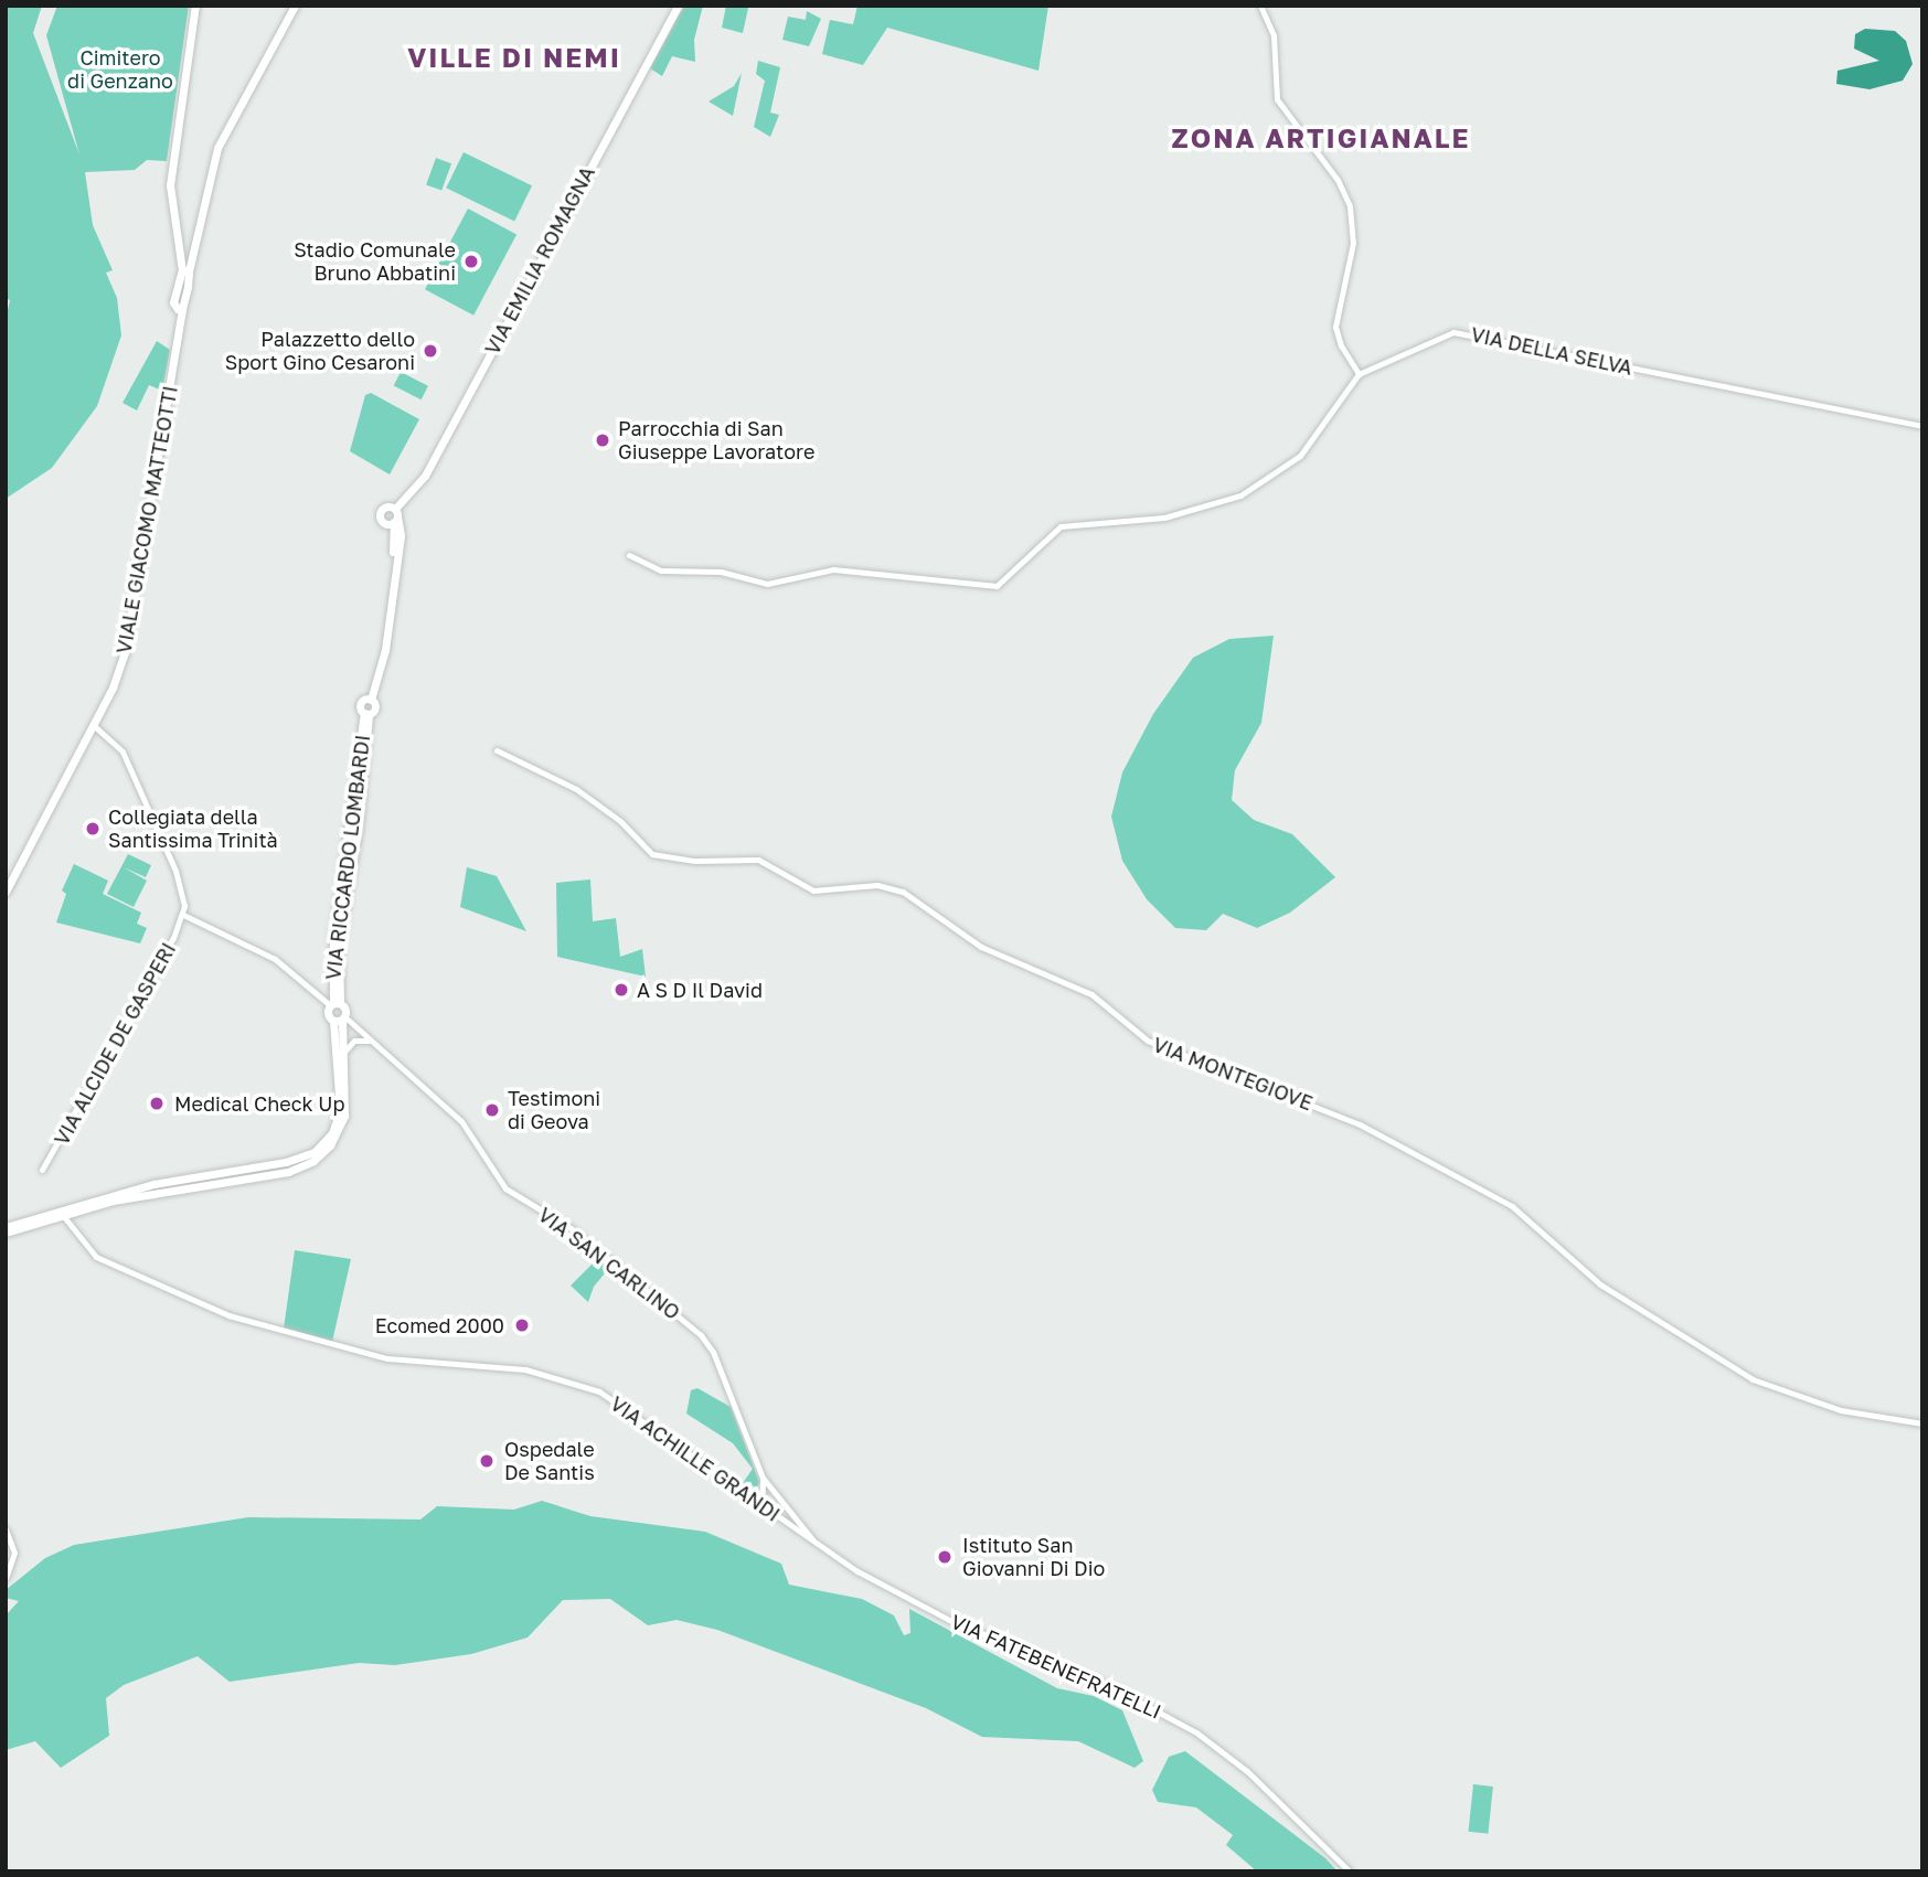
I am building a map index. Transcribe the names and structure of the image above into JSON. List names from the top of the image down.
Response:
{
  "streets": {
    "main road": ["VIA EMILIA ROMAGNA", "VIALE GIACOMO MATTEOTTI", "VIA RICCARDO LOMBARDI"],
    "street": [
      "VIA DELLA SELVA",
      "VIA ALCIDE DE GASPERI",
      "VIA MONTEGIOVE",
      "VIA SAN CARLINO",
      "VIA ACHILLE GRANDI",
      "VIA FATEBENEFRATELLI"
    ]
  },
  "crossings": [
    ["VIA EMILIA ROMAGNA", "VIA RICCARDO LOMBARDI"],
    ["VIA SAN CARLINO", "VIA ACHILLE GRANDI"],
    ["VIA SAN CARLINO", "VIA FATEBENEFRATELLI"],
    ["VIA ACHILLE GRANDI", "VIA FATEBENEFRATELLI"]
  ],
  "districts": ["VILLE DI NEMI", "ZONA ARTIGIANALE"],
  "parks": ["Cimitero di Genzano"],
  "places": [
    "Stadio Comunale Bruno Abbatini",
    "Palazzetto dello Sport Gino Cesaroni",
    "Parrocchia di San Giuseppe Lavoratore",
    "Collegiata della Santissima Trinità",
    "A S D Il David",
    "Medical Check Up",
    "Testimoni di Geova",
    "Ecomed 2000",
    "Ospedale De Santis",
    "Istituto San Giovanni Di Dio"
  ]
}
